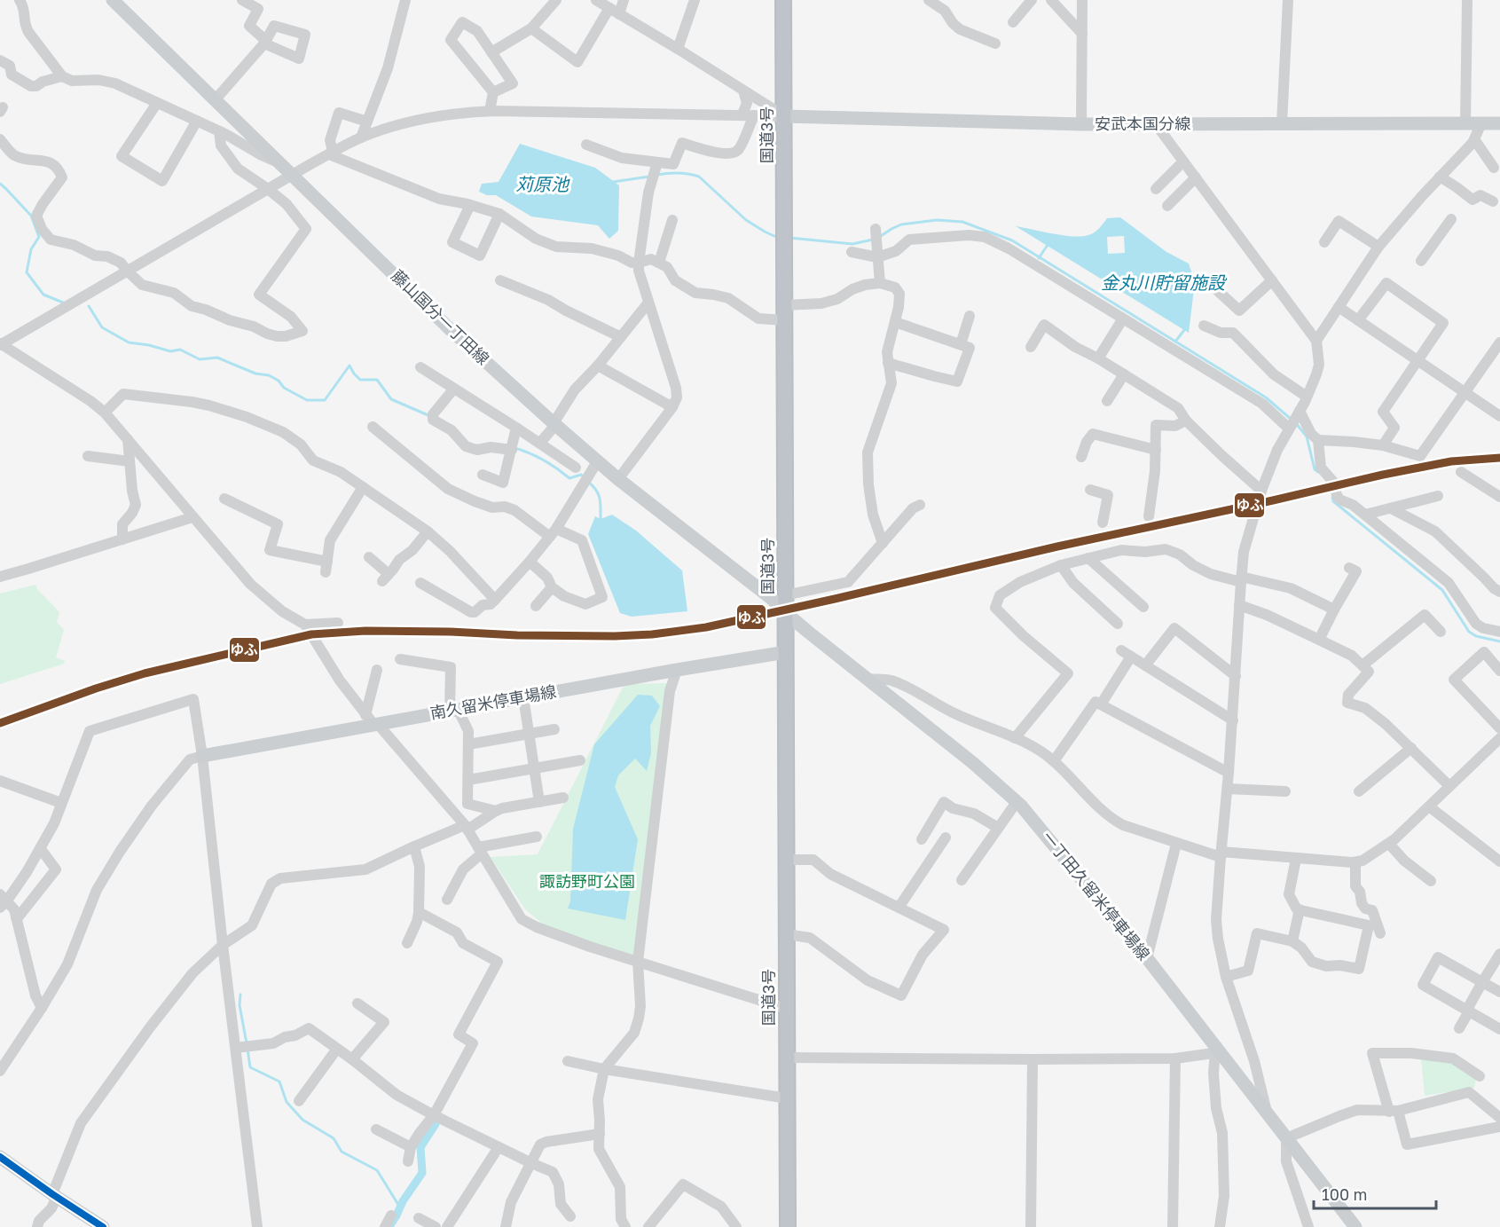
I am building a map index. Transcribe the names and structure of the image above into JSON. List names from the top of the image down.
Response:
{
  "streets": {
    "highway": ["国道3号"],
    "main road": [
      "安武本国分線",
      "藤山国分一丁田線",
      "南久留米停車場線",
      "一丁田久留米停車場線"
    ]
  },
  "crossings": [
    ["安武本国分線", "国道3号"],
    ["国道3号", "藤山国分一丁田線"],
    ["国道3号", "南久留米停車場線"],
    ["国道3号", "一丁田久留米停車場線"],
    ["藤山国分一丁田線", "一丁田久留米停車場線"]
  ],
  "water": ["苅原池", "金丸川貯留施設"],
  "parks": ["諏訪野町公園"],
  "lines": ["transit line ゆふ"],
  "scale_bar": "100 m"
}
